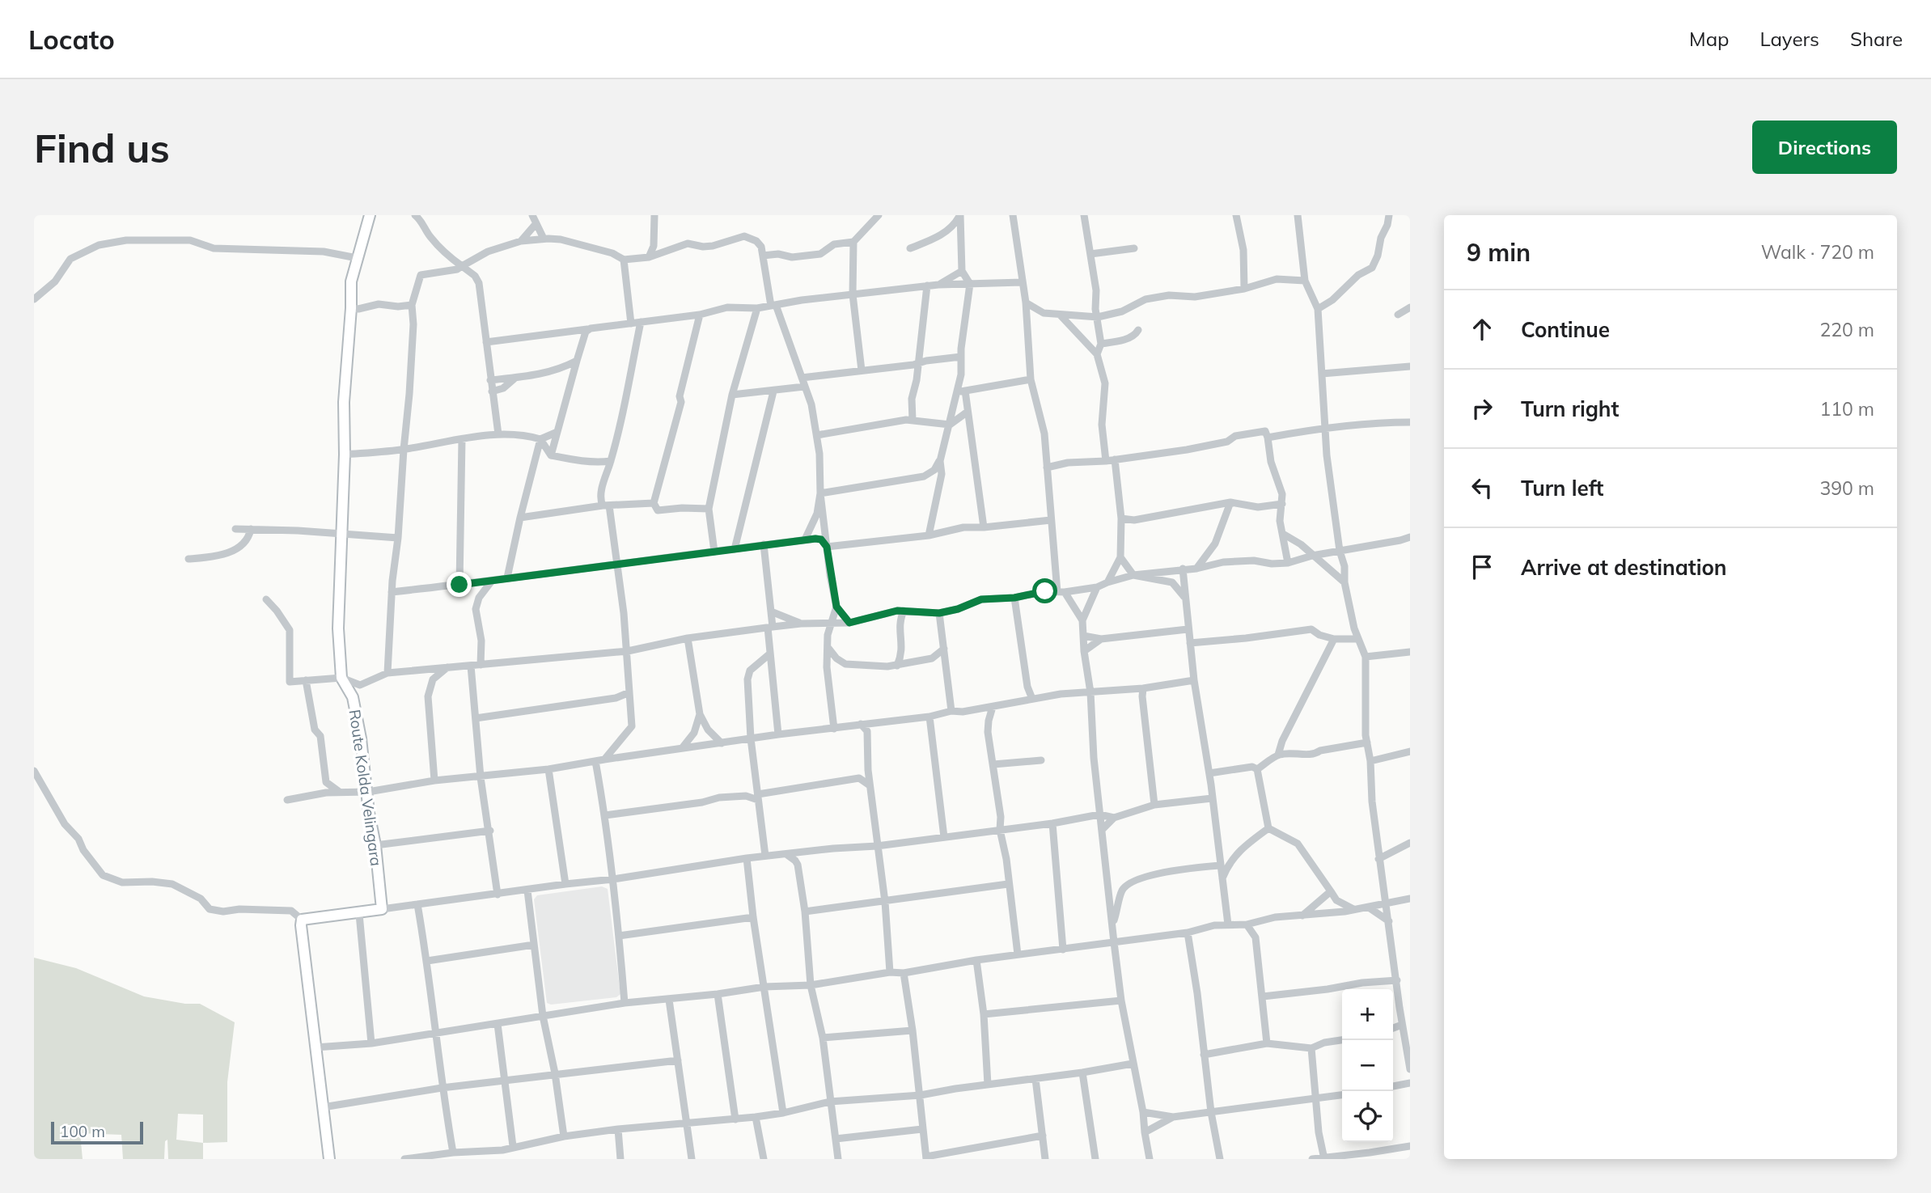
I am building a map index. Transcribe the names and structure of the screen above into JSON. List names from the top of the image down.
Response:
{
  "streets": {
    "main road": ["Route Kolda Velingara"]
  },
  "scale_bar": "100 m",
  "page": {
    "header": "Locato",
    "nav": ["Map", "Layers", "Share"],
    "buttons": "Directions",
    "title": "Find us",
    "heading": ["9 min", "Walk · 720 m"],
    "list": [
      ["Continue", "220 m"],
      ["Turn right", "110 m"],
      ["Turn left", "390 m"],
      "Arrive at destination"
    ],
    "map_buttons": ["+", "−"],
    "scale": "100 m"
  }
}
